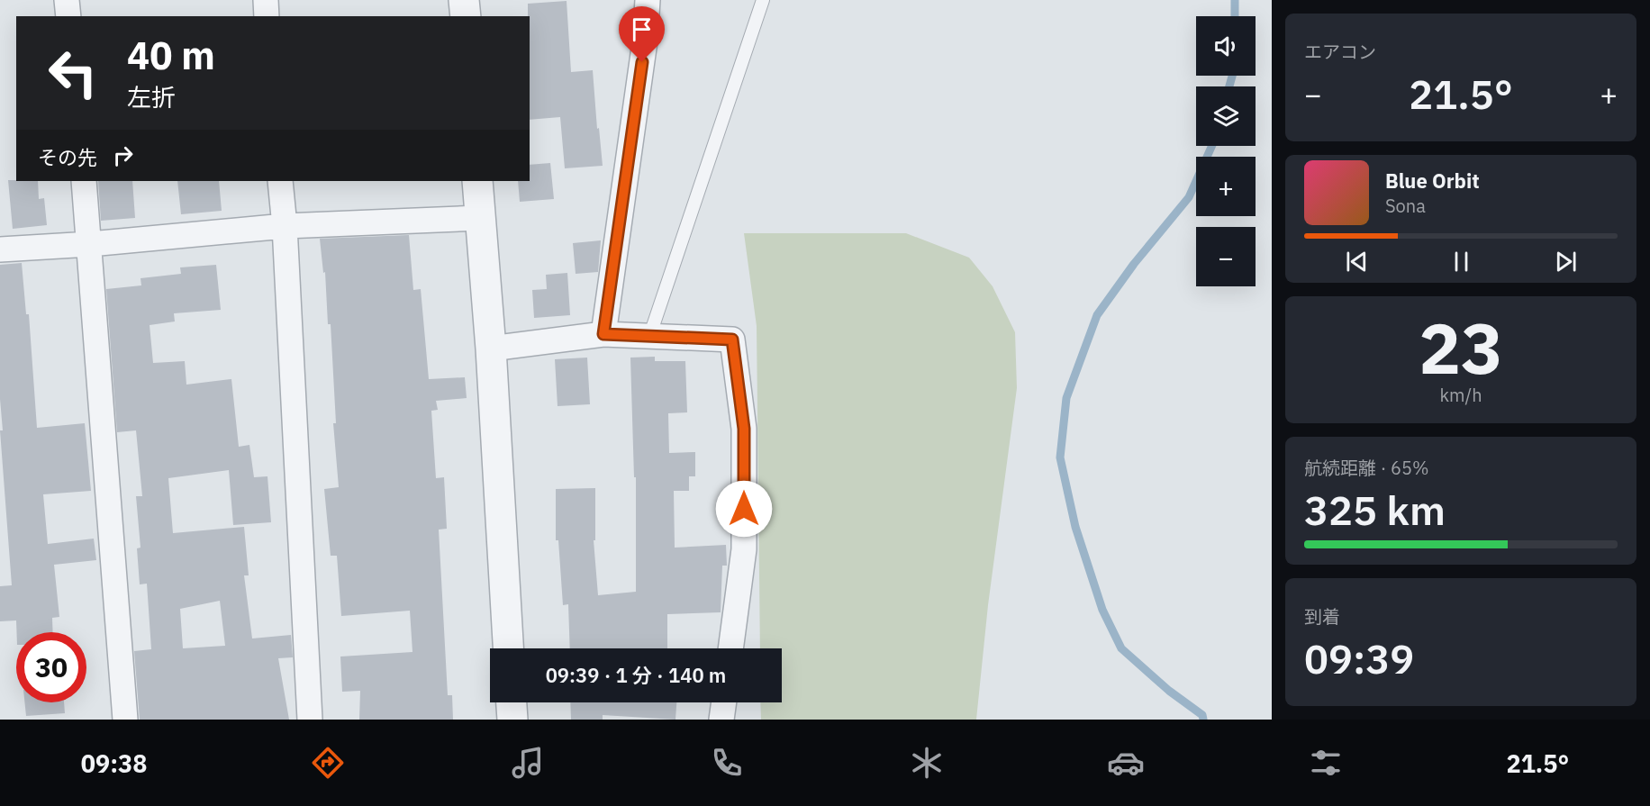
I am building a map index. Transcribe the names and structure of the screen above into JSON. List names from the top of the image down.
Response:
{
  "page": {
    "tile": [
      "エアコン",
      ["23", "km/h"],
      ["航続距離 · 65%", "325 km"],
      ["到着", "09:39"]
    ],
    "map_buttons": ["+", "−"],
    "turn": ["40 m", "左折"],
    "heat": ["−", "21.5°", "+"],
    "then": "その先",
    "song": ["Blue Orbit", "Sona"],
    "limit": "30",
    "trip": "09:39 · 1 分 · 140 m",
    "tabs": ["09:38", "21.5°"]
  }
}
